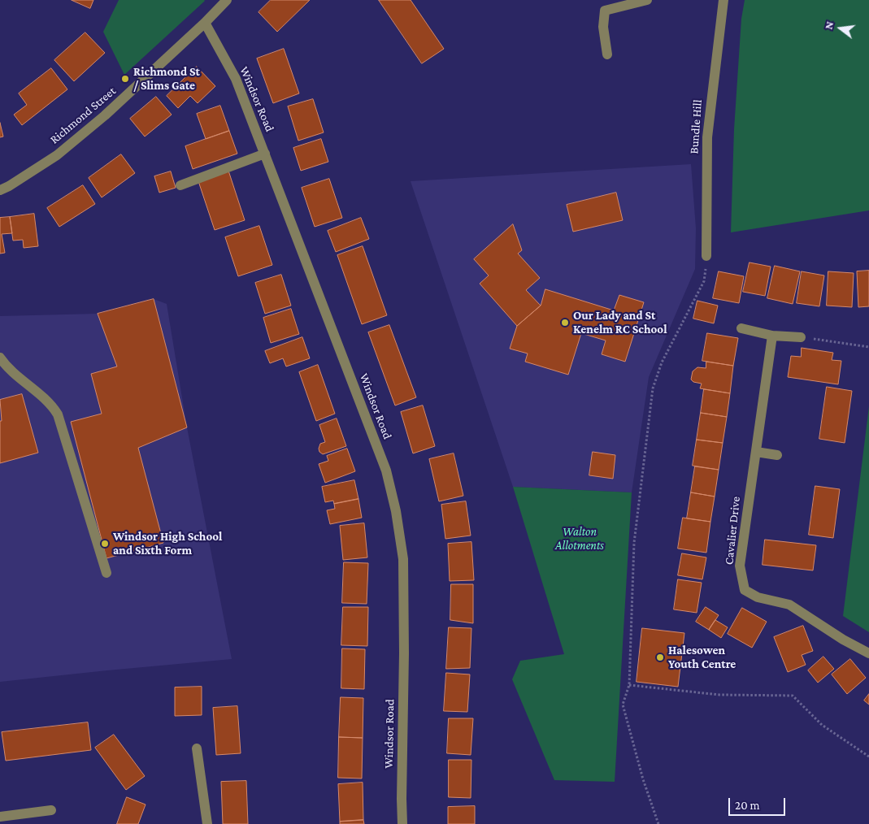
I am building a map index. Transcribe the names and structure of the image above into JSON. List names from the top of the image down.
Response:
{
  "streets": {
    "street": [
      "Windsor Road",
      "Richmond Street",
      "Bundle Hill",
      "Cavalier Drive"
    ]
  },
  "crossings": [
    ["Windsor Road", "Richmond Street"]
  ],
  "parks": ["Walton Allotments"],
  "places": [
    "Richmond St / Slims Gate",
    "Our Lady and St Kenelm RC School",
    "Windsor High School and Sixth Form",
    "Halesowen Youth Centre"
  ],
  "scale_bar": "20 m",
  "north": "left"
}
